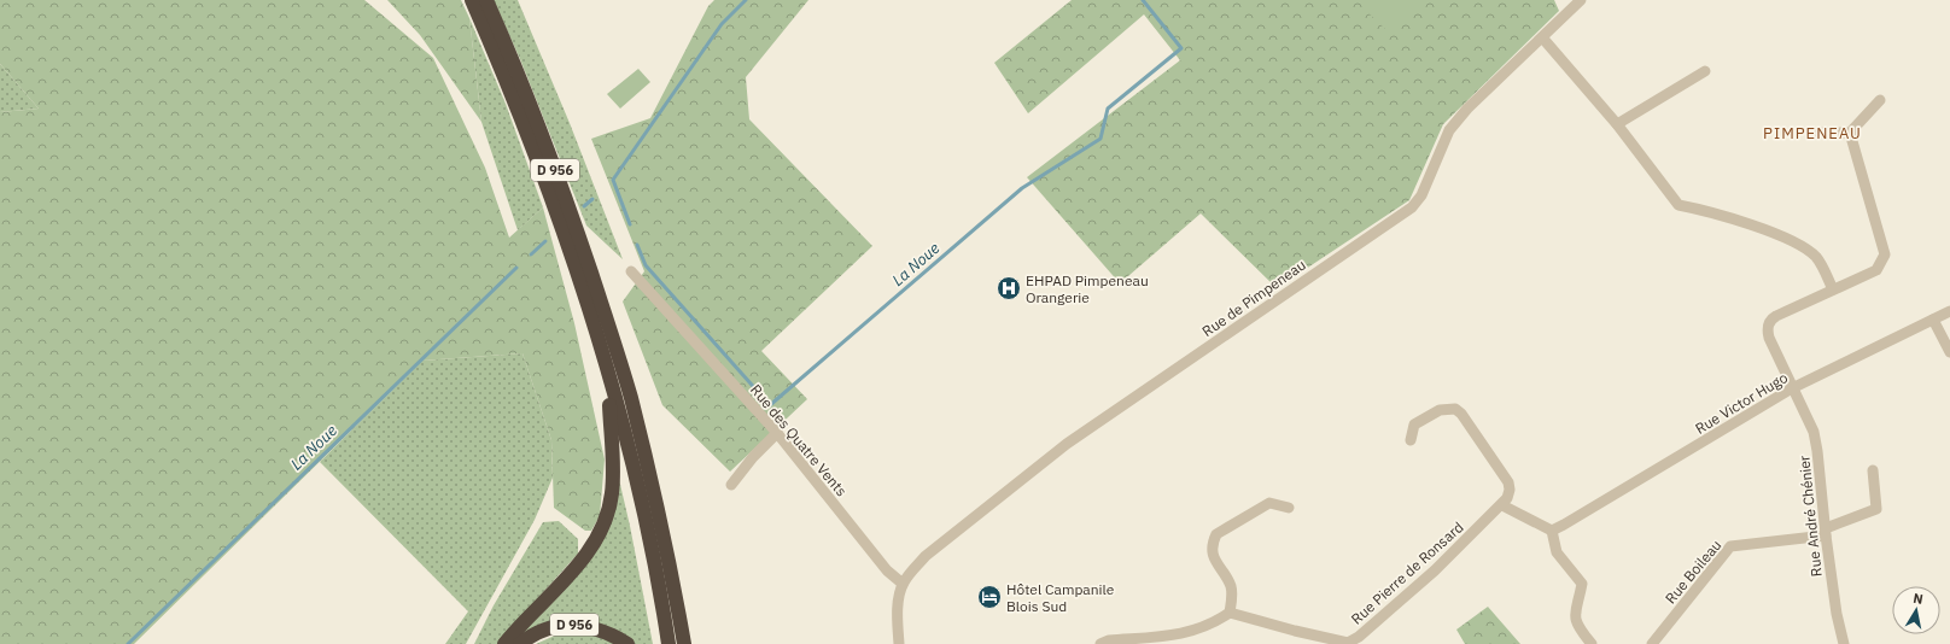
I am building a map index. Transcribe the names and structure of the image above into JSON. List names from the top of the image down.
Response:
{
  "streets": {
    "highway": ["D 956"],
    "street": [
      "Rue de Pimpeneau",
      "Rue Victor Hugo",
      "Rue des Quatre Vents",
      "Rue André Chénier",
      "Rue Boileau",
      "Rue Pierre de Ronsard"
    ]
  },
  "crossings": [
    ["Rue de Pimpeneau", "Rue des Quatre Vents"],
    ["Rue Victor Hugo", "Rue André Chénier"],
    ["Rue André Chénier", "Rue Boileau"]
  ],
  "districts": ["PIMPENEAU"],
  "water": ["La Noue"],
  "places": {
    "hospital": ["EHPAD Pimpeneau Orangerie"],
    "hotel": ["Hôtel Campanile Blois Sud"]
  },
  "north": "top"
}
